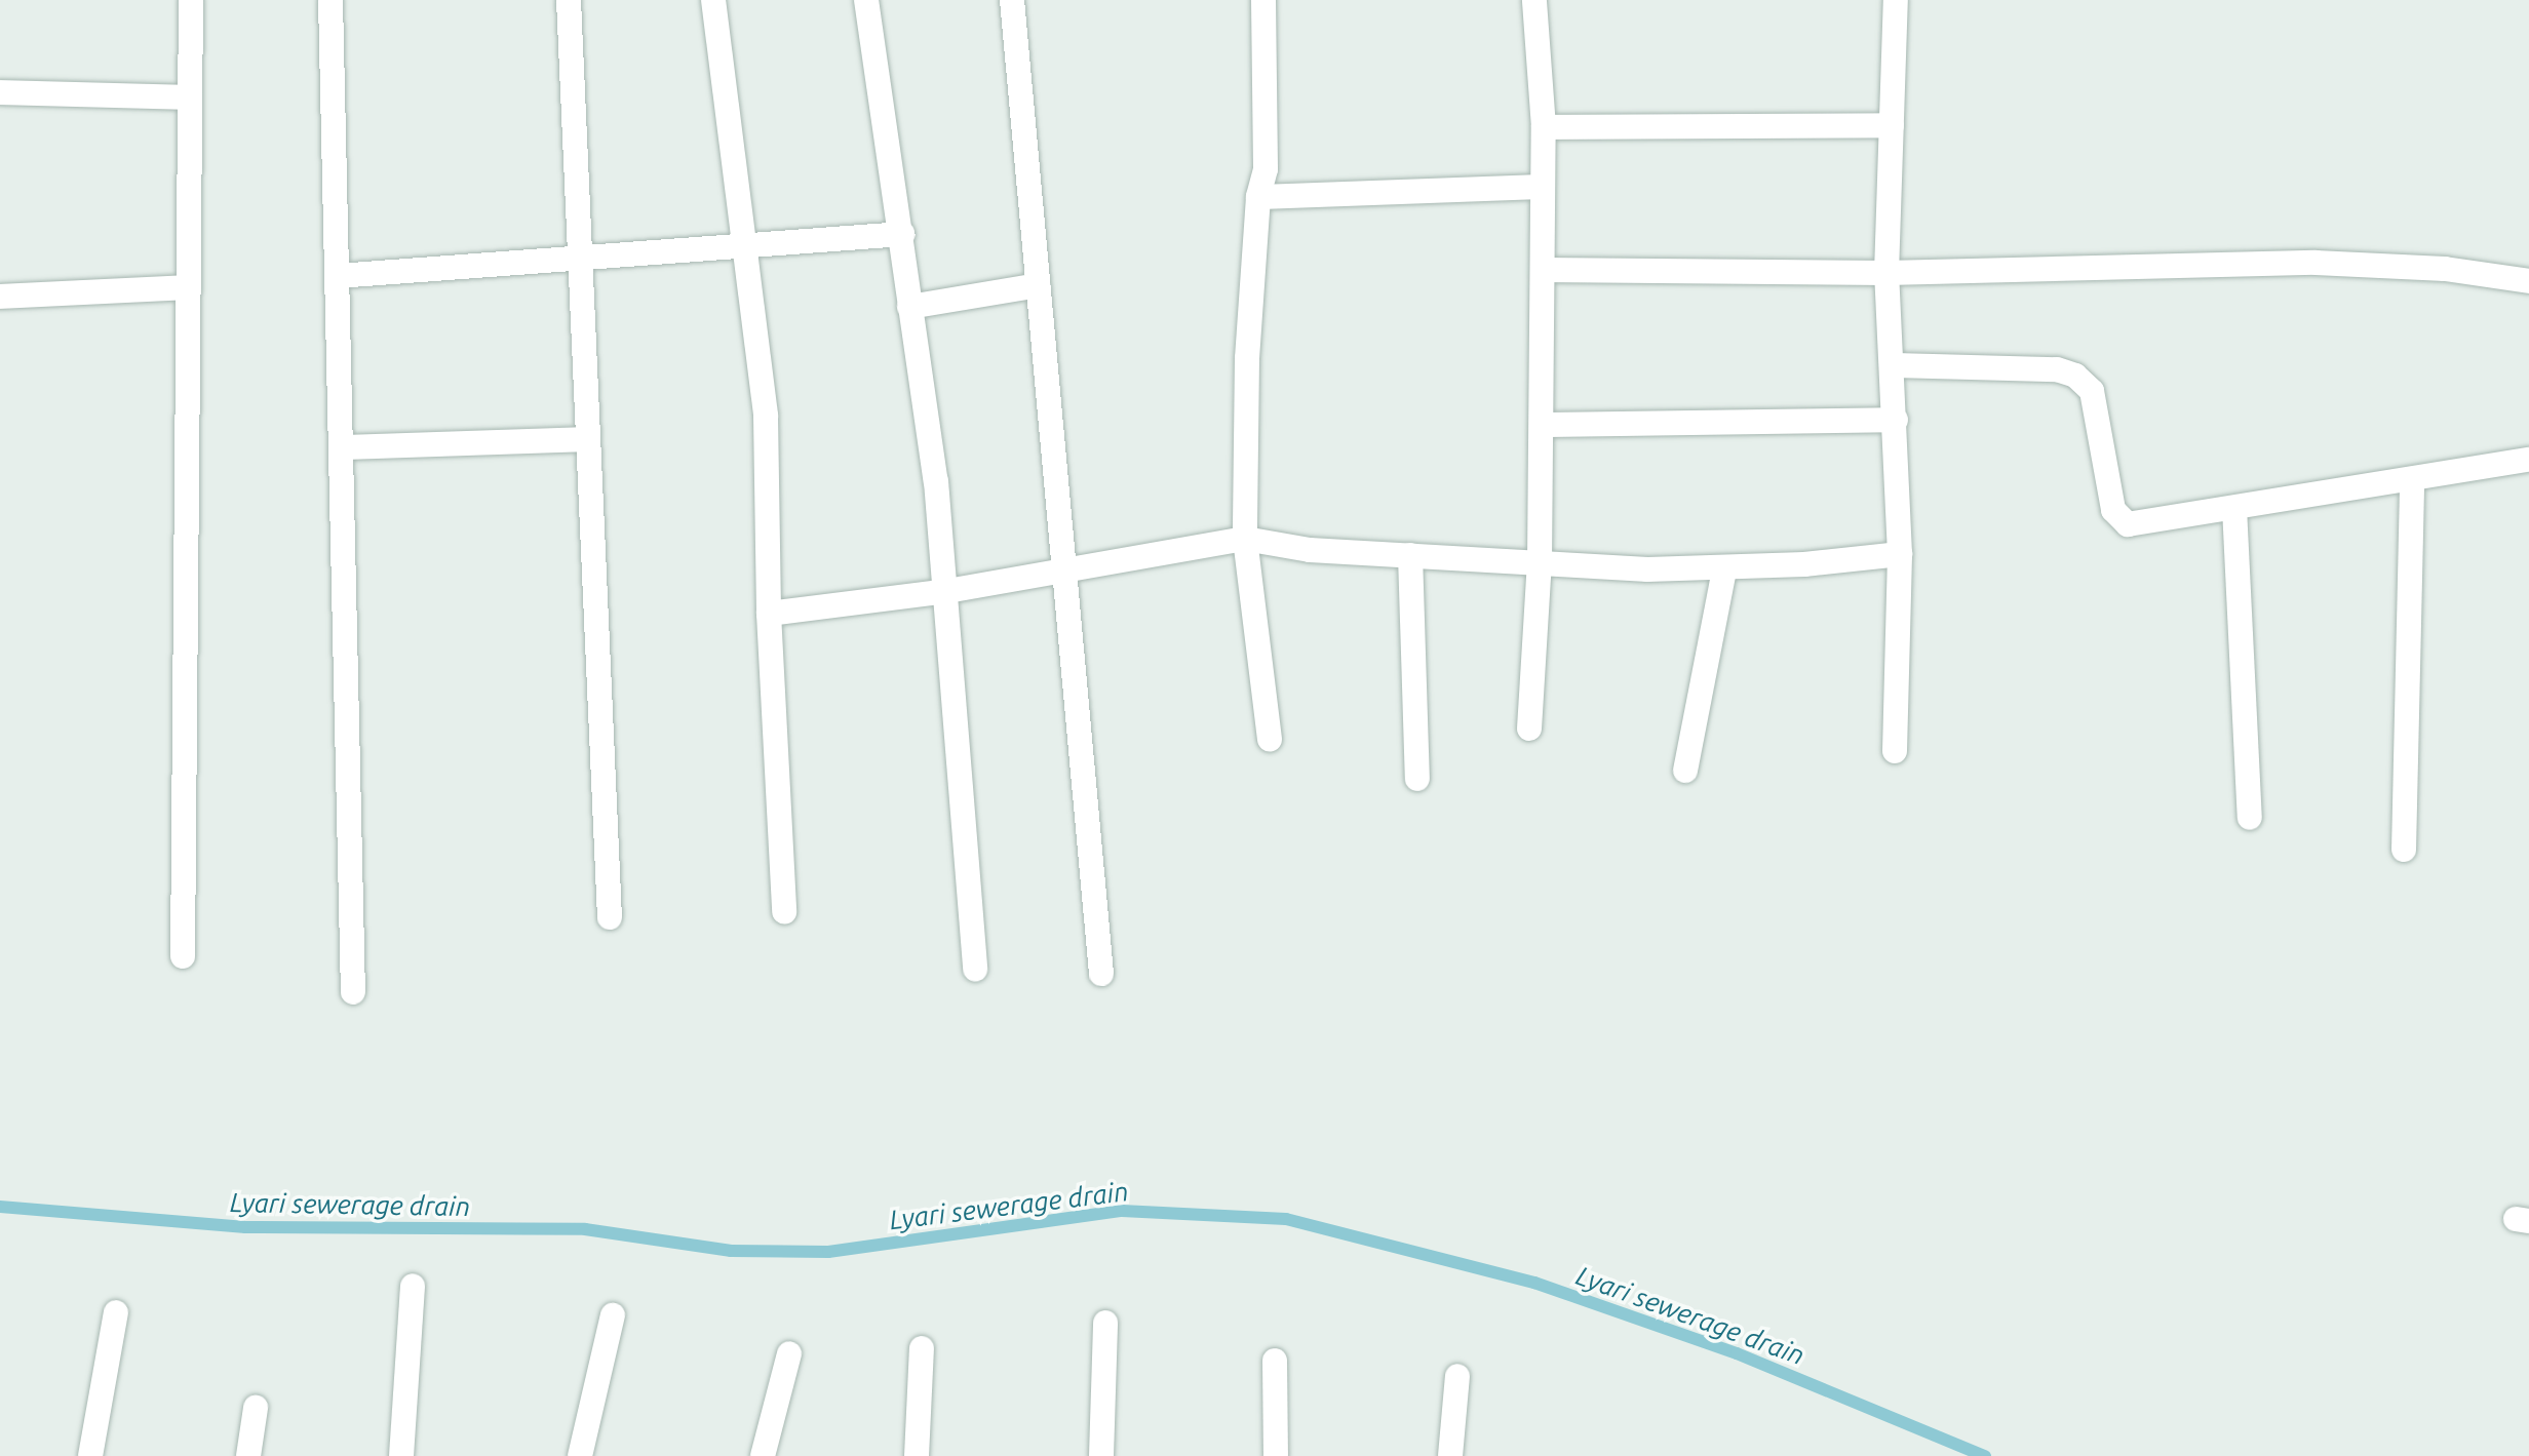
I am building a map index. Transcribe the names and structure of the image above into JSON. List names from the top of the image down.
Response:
{
  "water": ["Lyari sewerage drain"]
}
